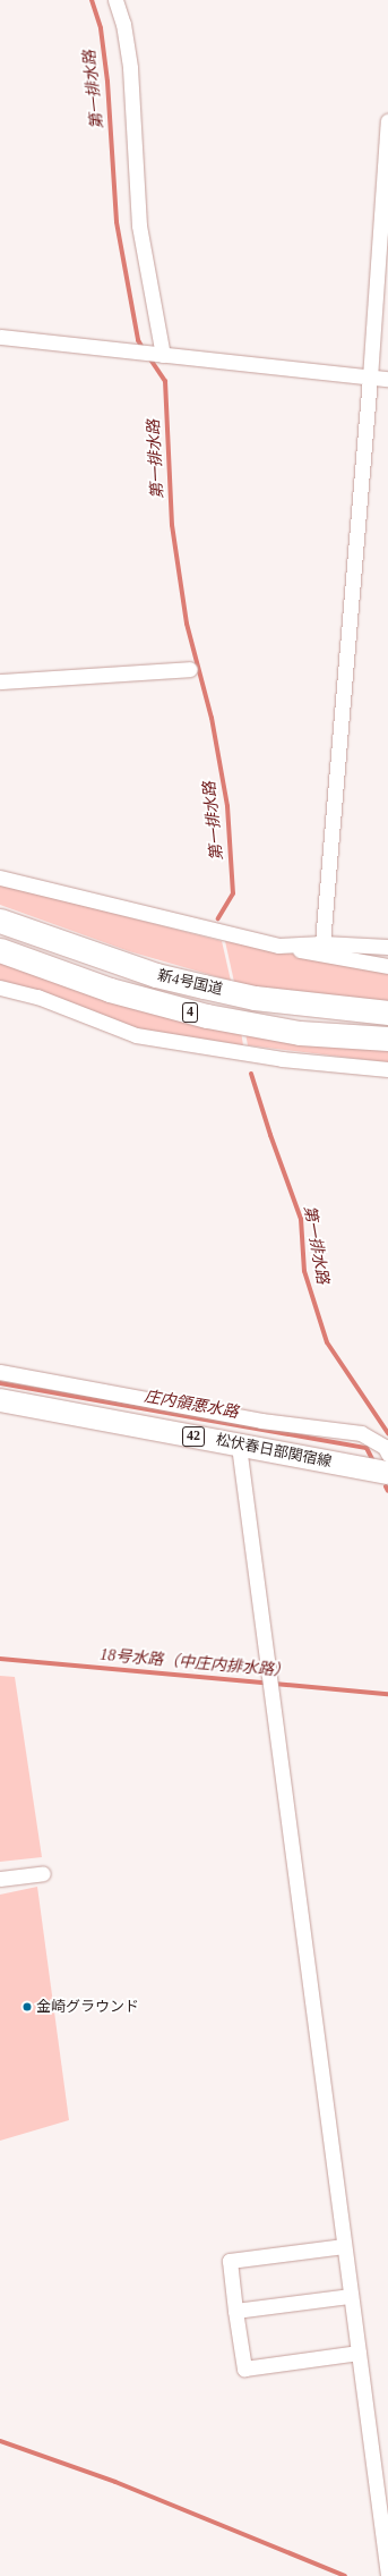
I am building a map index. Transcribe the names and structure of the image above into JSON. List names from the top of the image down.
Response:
{
  "streets": {
    "highway": ["新4号国道", "4"],
    "main road": ["42", "松伏春日部関宿線"]
  },
  "water": ["第一排水路", "庄内領悪水路", "18号水路（中庄内排水路）"],
  "places": ["金崎グラウンド"]
}
